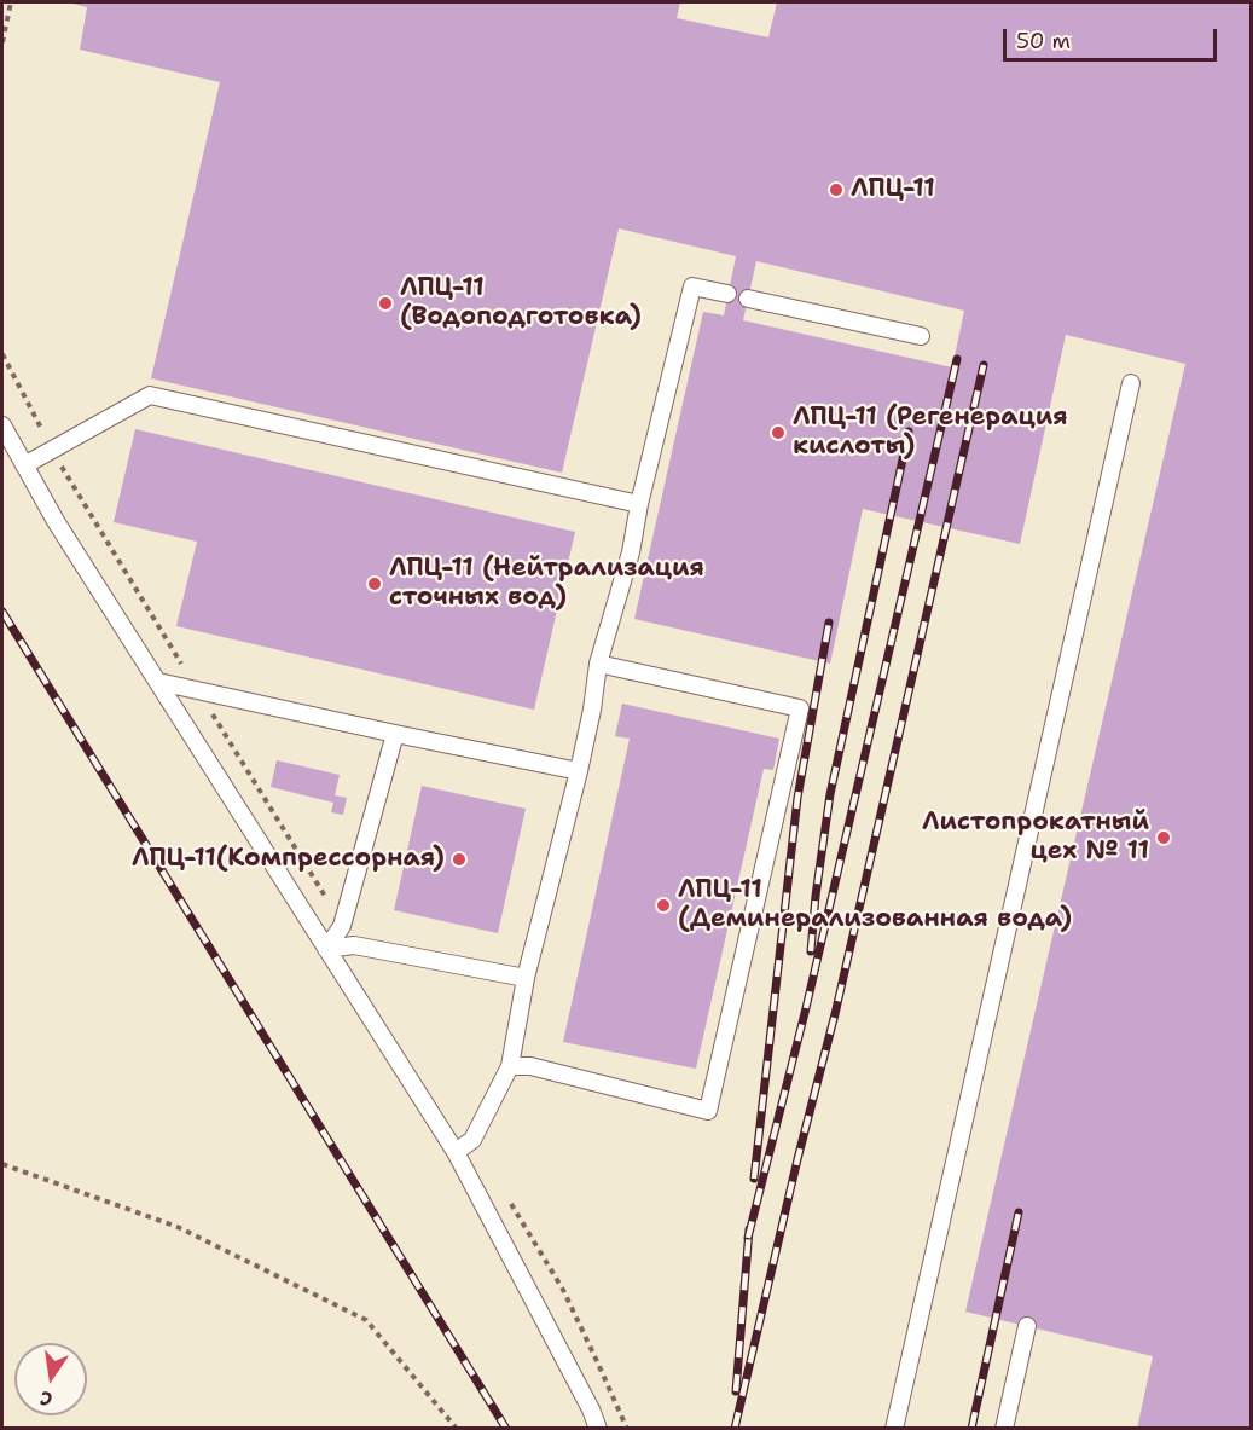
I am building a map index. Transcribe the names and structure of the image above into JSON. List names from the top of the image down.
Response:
{
  "places": [
    "ЛПЦ-11",
    "ЛПЦ-11 (Водоподготовка)",
    "ЛПЦ-11 (Регенерация кислоты)",
    "ЛПЦ-11 (Нейтрализация сточных вод)",
    "Листопрокатный цех № 11",
    "ЛПЦ-11(Компрессорная)",
    "ЛПЦ-11 (Деминерализованная вода)"
  ],
  "scale_bar": "50 m",
  "north": "bottom"
}
